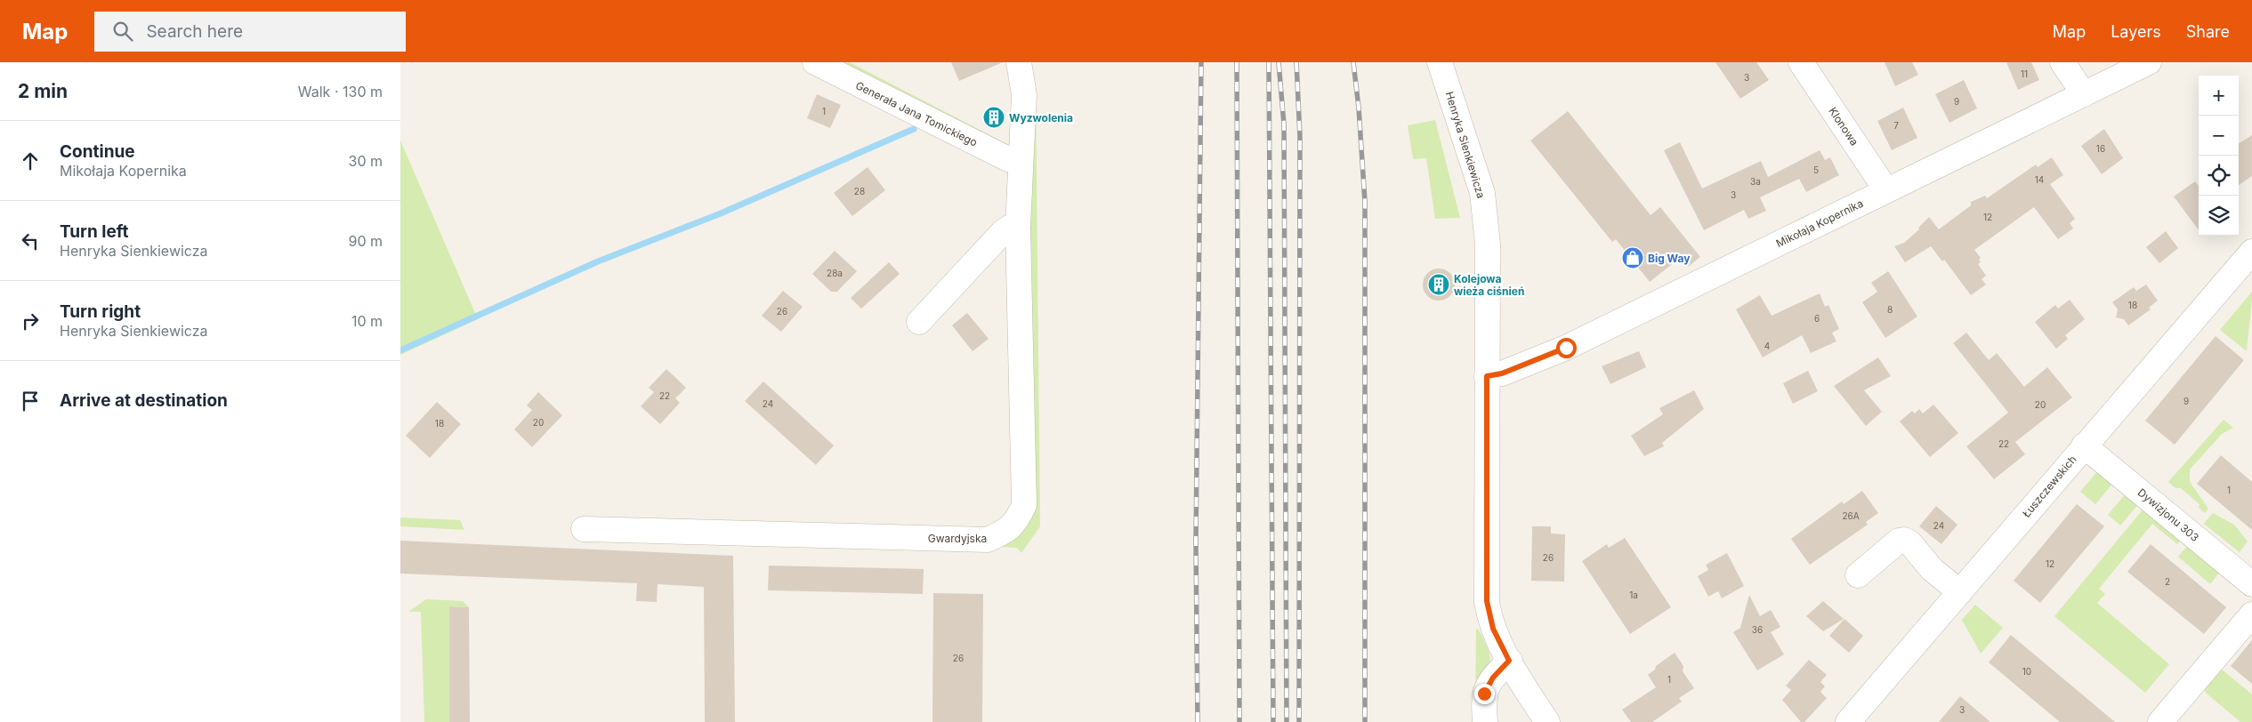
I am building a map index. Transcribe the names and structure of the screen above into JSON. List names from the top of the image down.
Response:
{
  "streets": {
    "street": [
      "Generała Jana Tomickiego",
      "Klonowa",
      "Henryka Sienkiewicza",
      "Mikołaja Kopernika",
      "Łuszczewskich",
      "Dywizjonu 303",
      "Gwardyjska"
    ]
  },
  "crossings": [
    ["Generała Jana Tomickiego", "Gwardyjska"],
    ["Klonowa", "Mikołaja Kopernika"],
    ["Henryka Sienkiewicza", "Mikołaja Kopernika"],
    ["Łuszczewskich", "Dywizjonu 303"]
  ],
  "places": {
    "building": ["Wyzwolenia", "Kolejowa wieża ciśnień"],
    "shop": ["Big Way"]
  },
  "house_numbers": [
    "11",
    "3",
    "9",
    "1",
    "7",
    "16",
    "5",
    "14",
    "3a",
    "28",
    "3",
    "12",
    "28a",
    "18",
    "8",
    "26",
    "6",
    "4",
    "22",
    "9",
    "24",
    "20",
    "20",
    "18",
    "22",
    "1",
    "26A",
    "24",
    "26",
    "12",
    "2",
    "1a",
    "36",
    "26",
    "10",
    "1",
    "3"
  ],
  "page": {
    "header": "Map",
    "search": "Search here",
    "nav": ["Map", "Layers", "Share"],
    "heading": ["2 min", "Walk · 130 m"],
    "map_buttons": ["+", "−"],
    "list": [
      ["Continue", "Mikołaja Kopernika", "30 m"],
      ["Turn left", "Henryka Sienkiewicza", "90 m"],
      ["Turn right", "Henryka Sienkiewicza", "10 m"],
      "Arrive at destination"
    ]
  }
}
